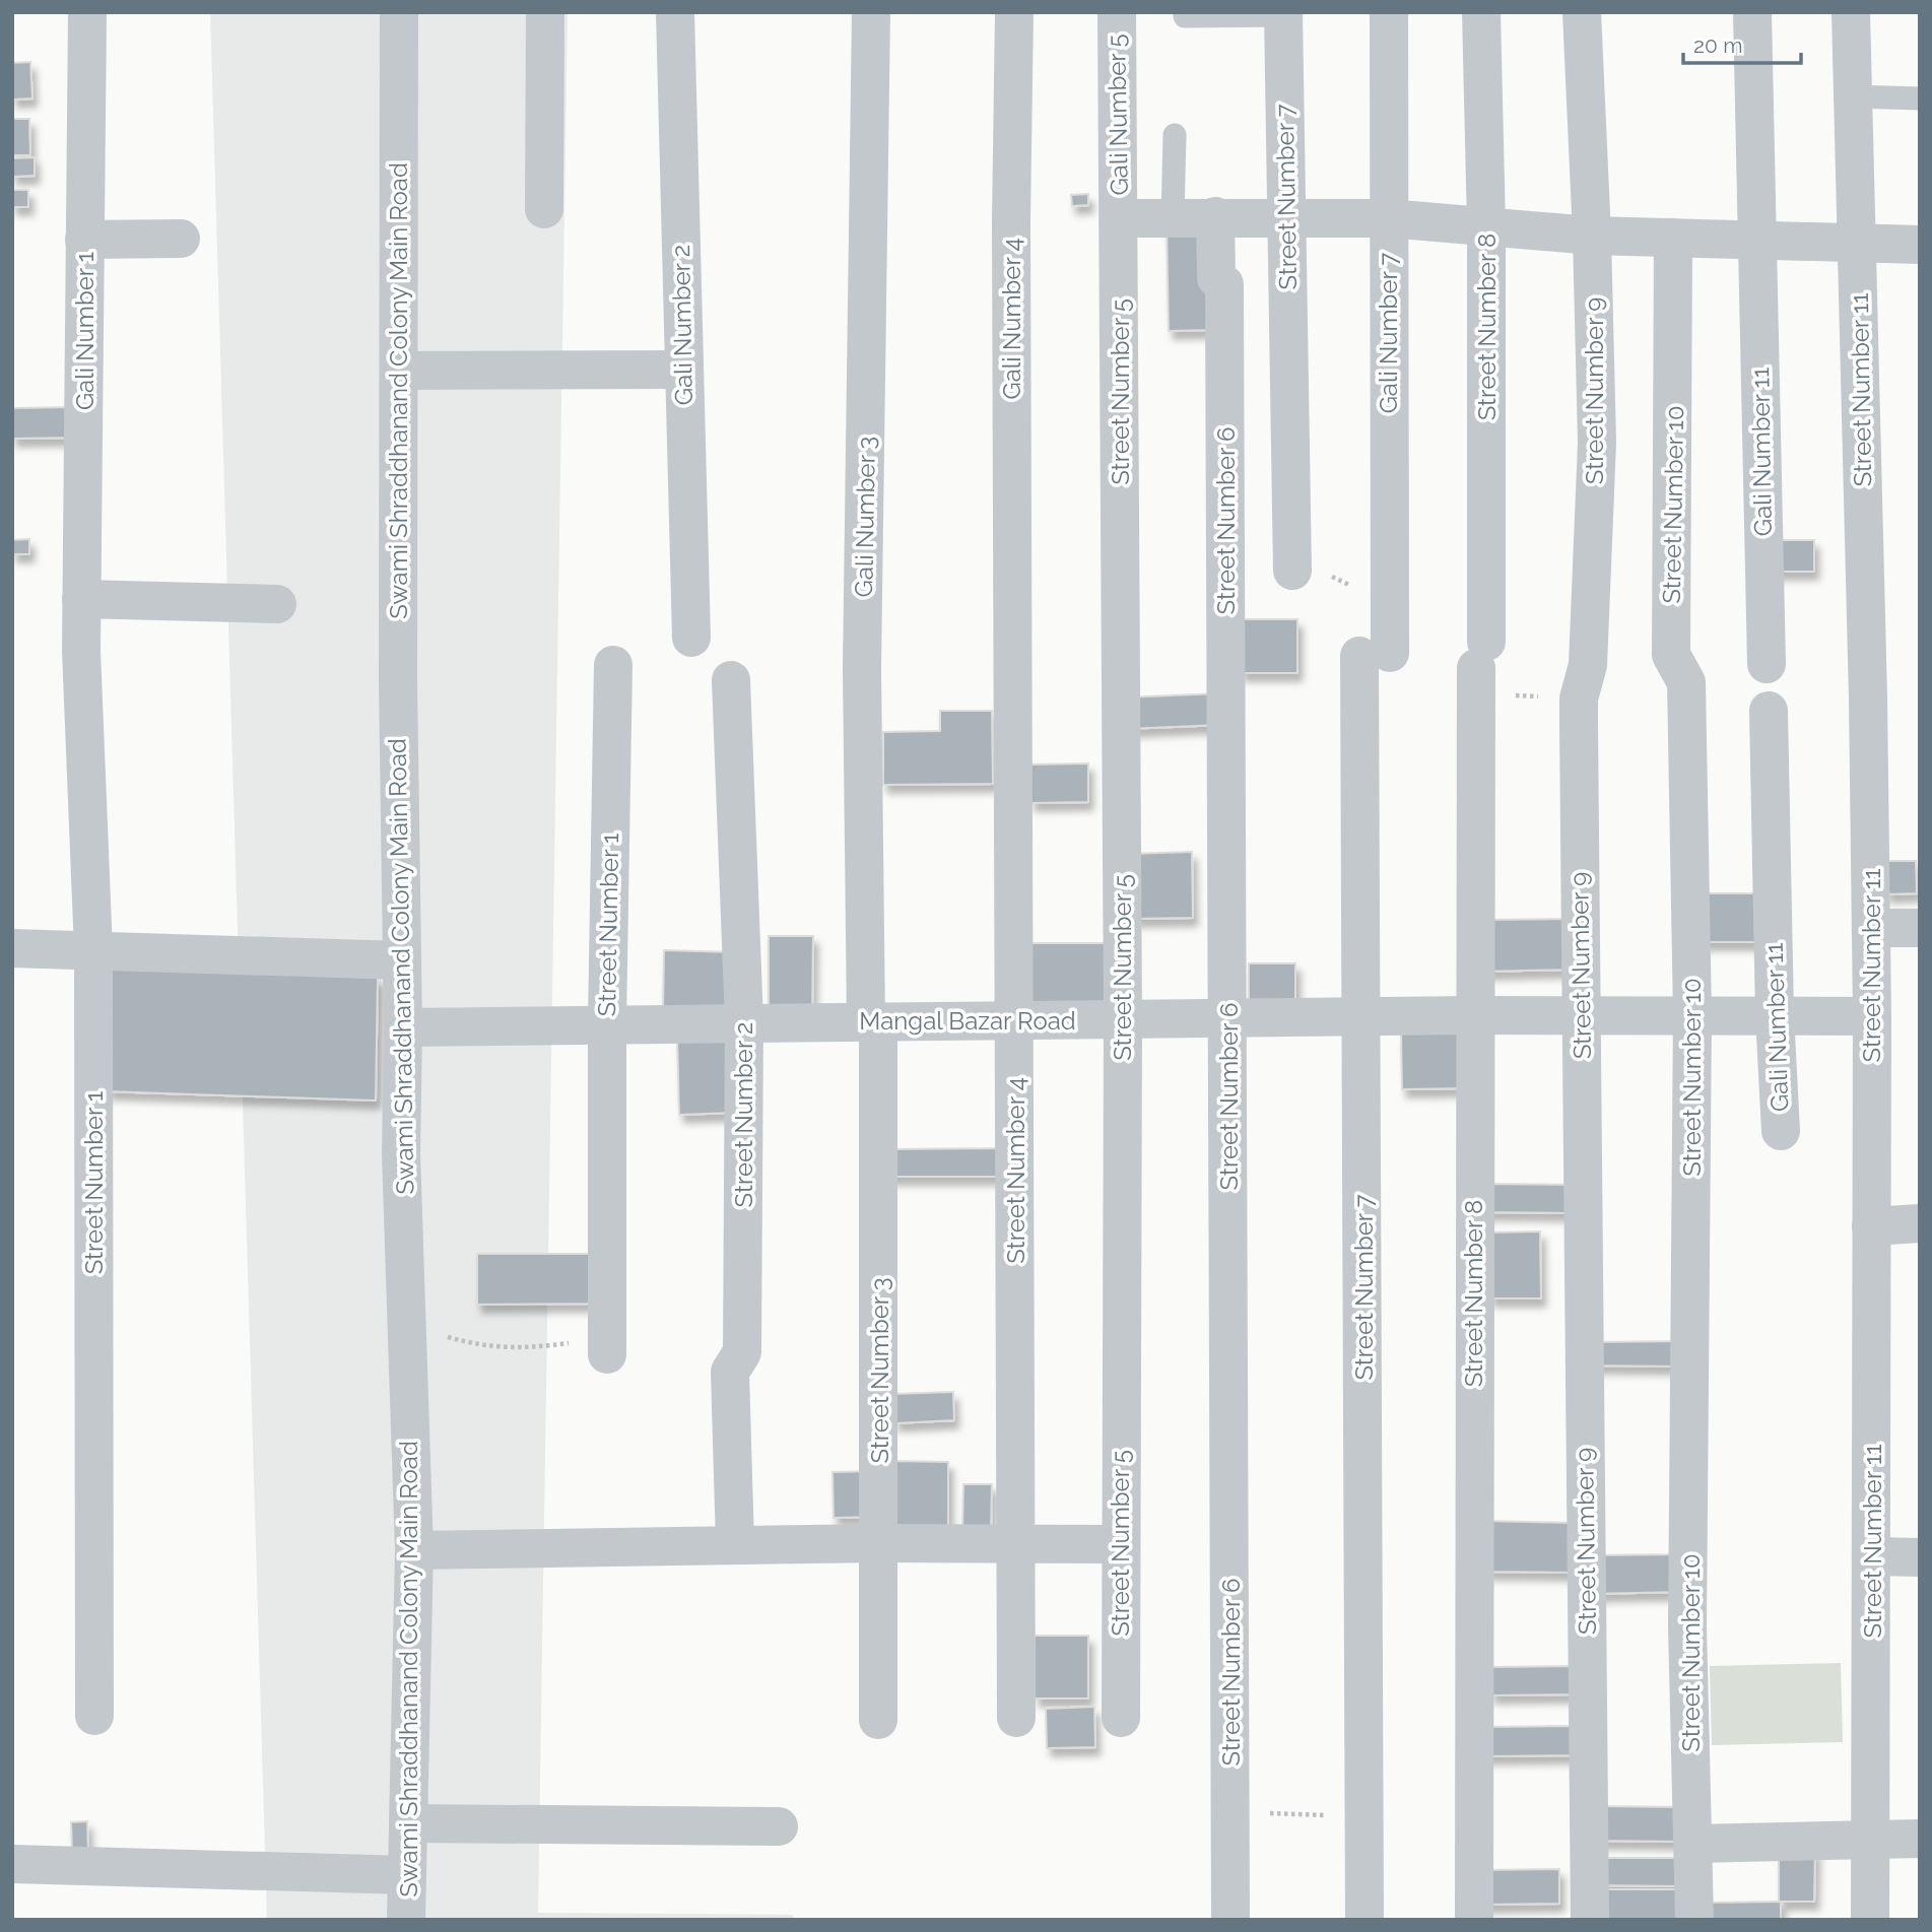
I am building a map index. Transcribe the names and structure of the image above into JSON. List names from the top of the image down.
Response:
{
  "streets": {
    "street": [
      "Gali Number 5",
      "Street Number 7",
      "Gali Number 4",
      "Gali Number 2",
      "Street Number 8",
      "Gali Number 1",
      "Gali Number 7",
      "Street Number 11",
      "Swami Shraddhanand Colony Main Road",
      "Street Number 9",
      "Street Number 5",
      "Gali Number 11",
      "Street Number 10",
      "Gali Number 3",
      "Street Number 6",
      "Street Number 1",
      "Mangal Bazar Road",
      "Street Number 2",
      "Street Number 4",
      "Street Number 3"
    ]
  },
  "crossings": [
    ["Gali Number 5", "Street Number 5"],
    ["Street Number 7", "Gali Number 7"],
    ["Street Number 7", "Mangal Bazar Road"],
    ["Gali Number 4", "Street Number 4"],
    ["Street Number 8", "Mangal Bazar Road"],
    ["Gali Number 1", "Street Number 1"],
    ["Street Number 11", "Mangal Bazar Road"],
    ["Swami Shraddhanand Colony Main Road", "Mangal Bazar Road"],
    ["Street Number 9", "Mangal Bazar Road"],
    ["Street Number 5", "Mangal Bazar Road"],
    ["Gali Number 11", "Mangal Bazar Road"],
    ["Street Number 10", "Mangal Bazar Road"],
    ["Gali Number 3", "Mangal Bazar Road"],
    ["Gali Number 3", "Street Number 3"],
    ["Street Number 6", "Mangal Bazar Road"],
    ["Street Number 1", "Mangal Bazar Road"],
    ["Mangal Bazar Road", "Street Number 2"],
    ["Mangal Bazar Road", "Street Number 4"],
    ["Mangal Bazar Road", "Street Number 3"]
  ],
  "scale_bar": "20 m"
}
